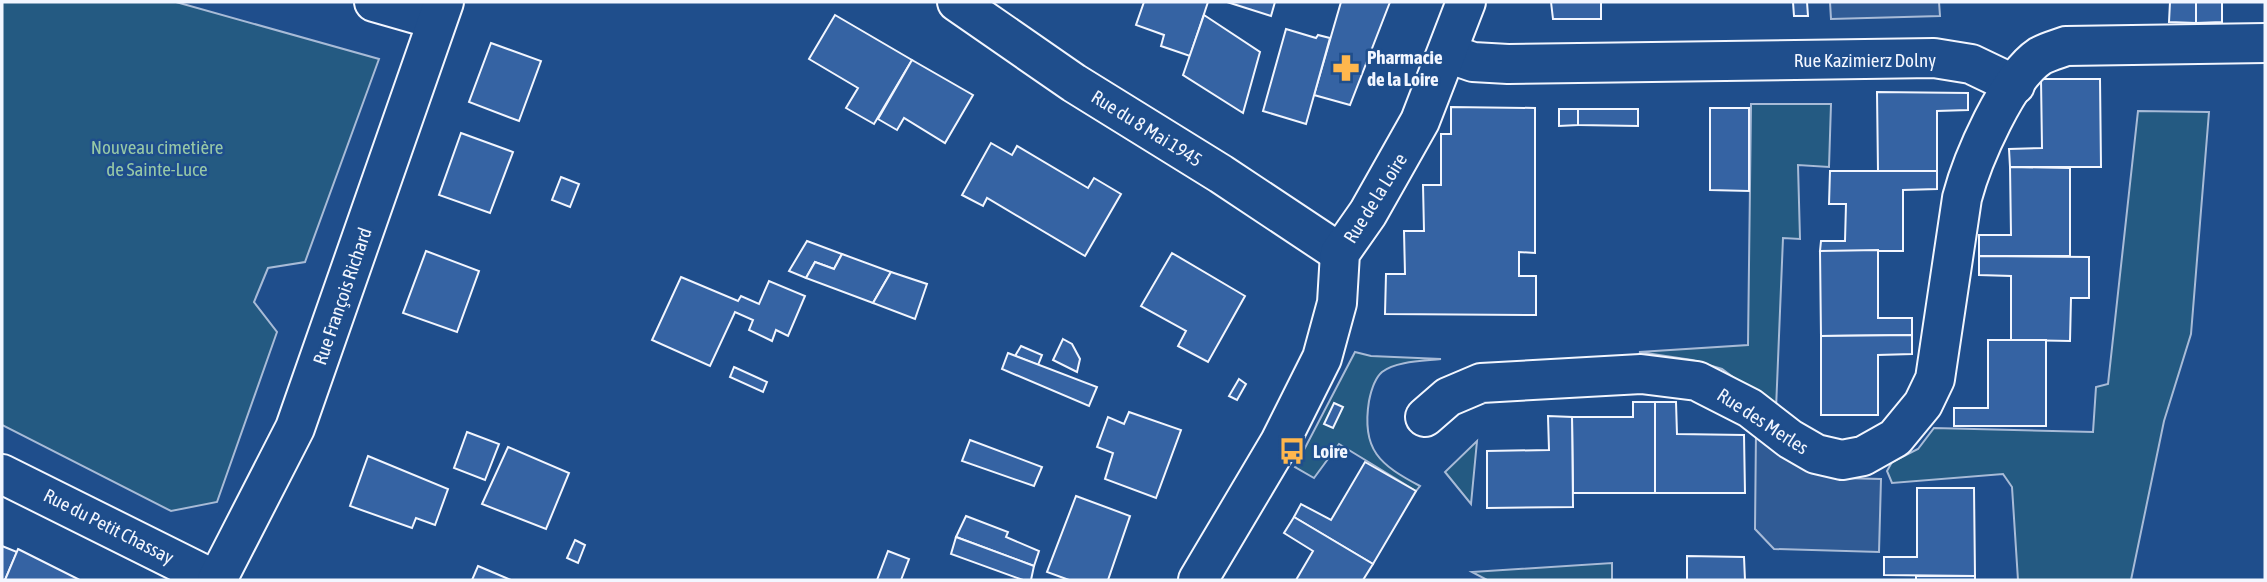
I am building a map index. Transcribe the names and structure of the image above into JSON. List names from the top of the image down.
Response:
{
  "streets": {
    "street": [
      "Rue Kazimierz Dolny",
      "Rue du 8 Mai 1945",
      "Rue de la Loire",
      "Rue François Richard",
      "Rue des Merles",
      "Rue du Petit Chassay"
    ]
  },
  "crossings": [
    ["Rue Kazimierz Dolny", "Rue de la Loire"],
    ["Rue Kazimierz Dolny", "Rue des Merles"],
    ["Rue du 8 Mai 1945", "Rue de la Loire"],
    ["Rue François Richard", "Rue du Petit Chassay"]
  ],
  "parks": ["Nouveau cimetière de Sainte-Luce"],
  "places": {
    "pharmacy": ["Pharmacie de la Loire"],
    "bus stop": ["Loire"]
  }
}
